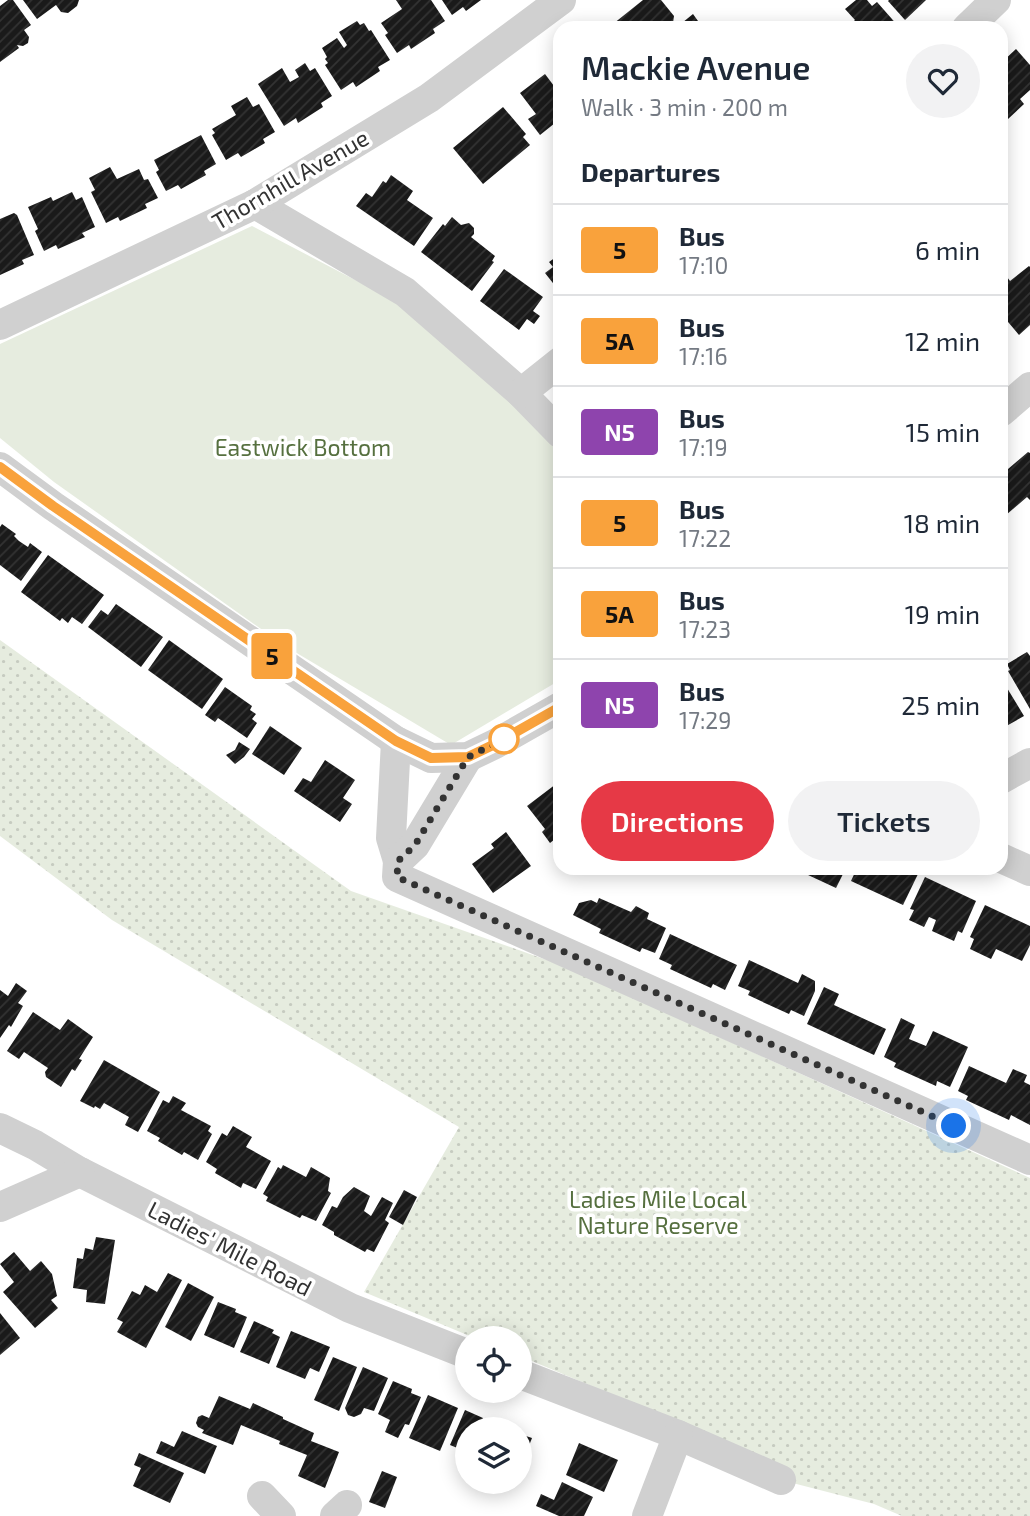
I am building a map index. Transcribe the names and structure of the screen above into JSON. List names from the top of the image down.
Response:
{
  "streets": {
    "street": ["Thornhill Avenue", "Ladies' Mile Road"]
  },
  "parks": ["Eastwick Bottom", "Ladies Mile Local Nature Reserve"],
  "lines": ["bus line 5"],
  "page": {
    "on_map": "5",
    "heading": [
      ["Mackie Avenue", "Walk · 3 min · 200 m"],
      "Departures"
    ],
    "list": [
      {
        "mark": "5",
        "name": "Bus",
        "note": "17:10",
        "value": "6 min"
      },
      {
        "mark": "5A",
        "name": "Bus",
        "note": "17:16",
        "value": "12 min"
      },
      {
        "mark": "N5",
        "name": "Bus",
        "note": "17:19",
        "value": "15 min"
      },
      {
        "mark": "5",
        "name": "Bus",
        "note": "17:22",
        "value": "18 min"
      },
      {
        "mark": "5A",
        "name": "Bus",
        "note": "17:23",
        "value": "19 min"
      },
      {
        "mark": "N5",
        "name": "Bus",
        "note": "17:29",
        "value": "25 min"
      }
    ],
    "buttons": ["Directions", "Tickets"]
  }
}
